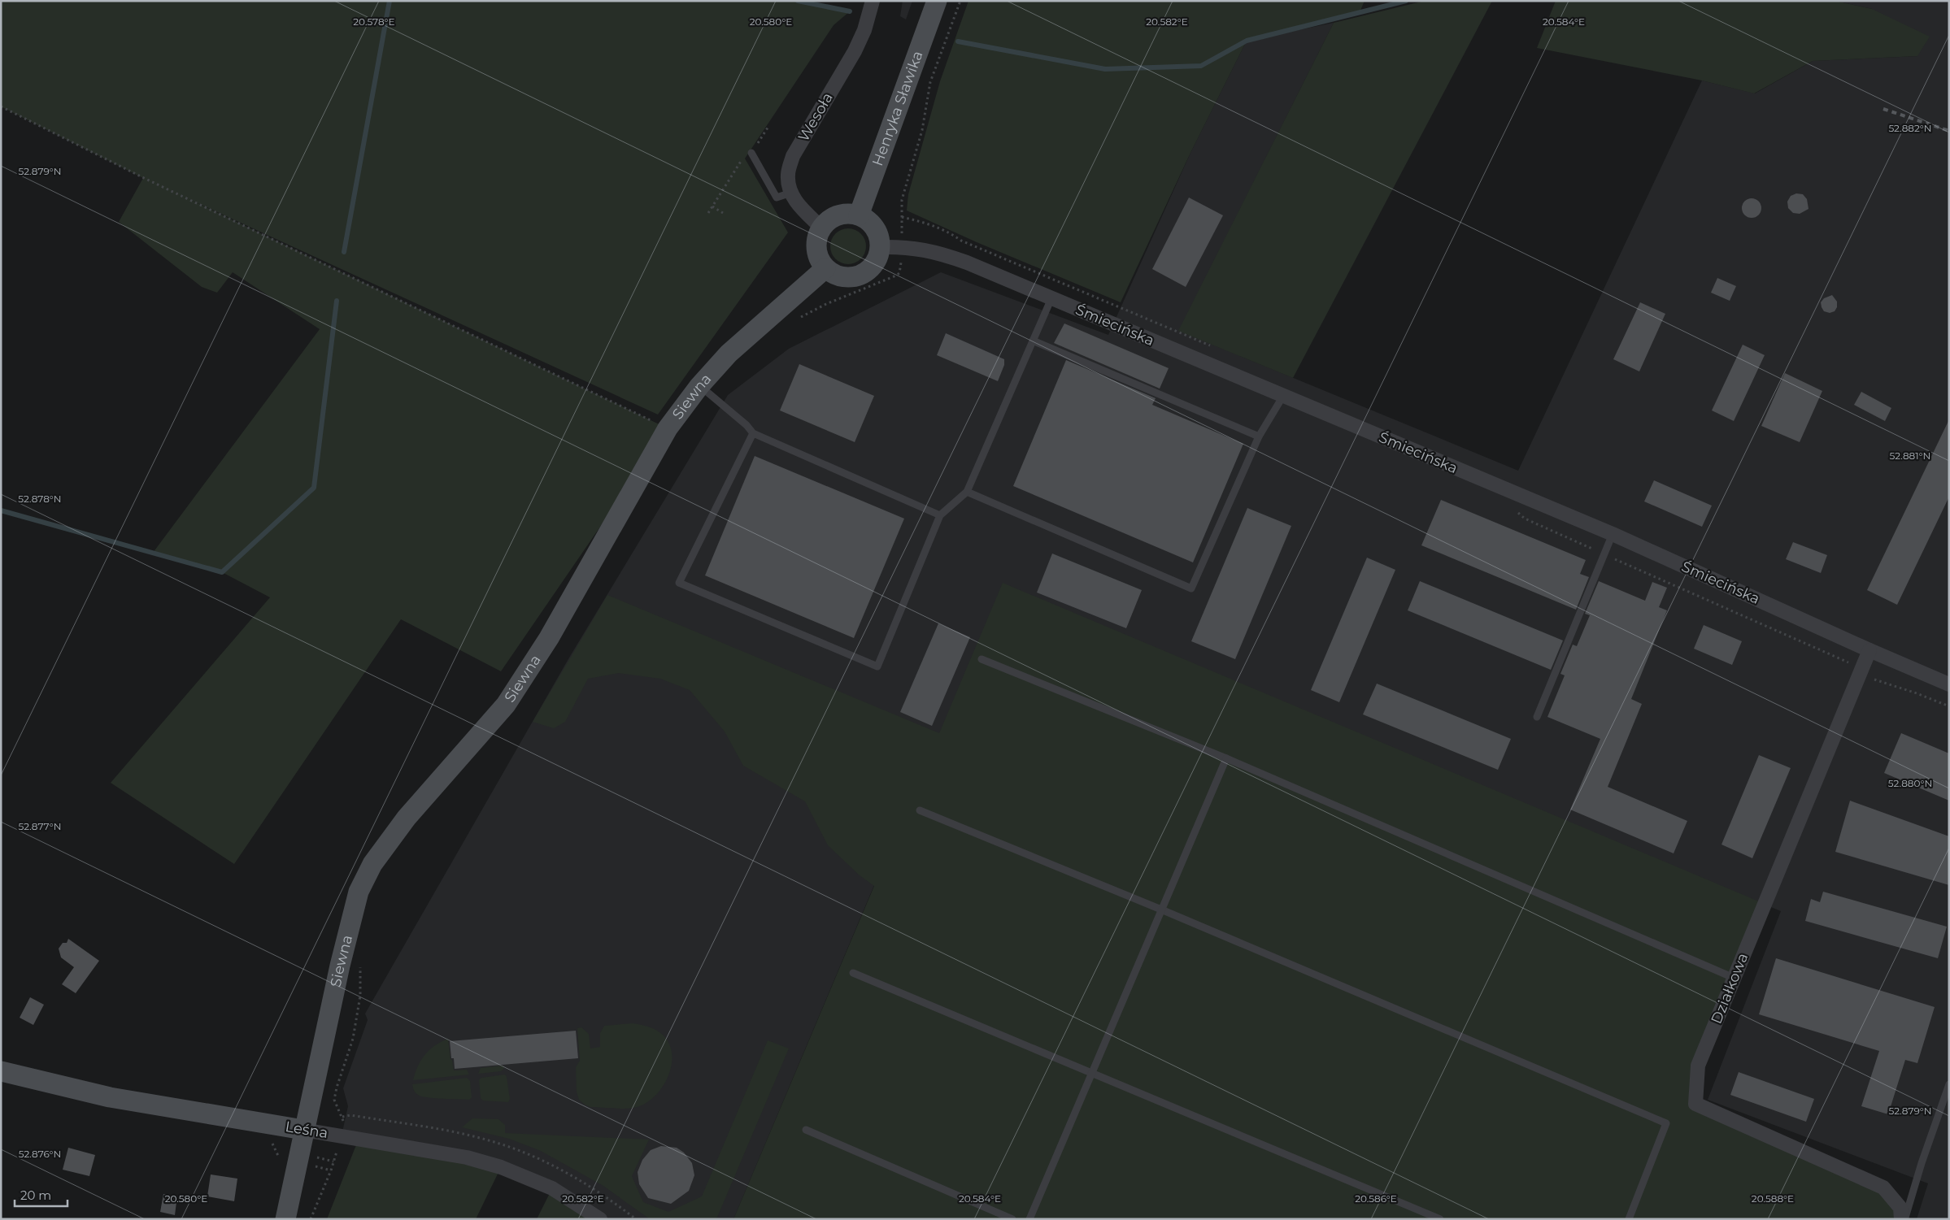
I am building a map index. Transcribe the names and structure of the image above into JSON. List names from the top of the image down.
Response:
{
  "streets": {
    "main road": ["Henryka Sławika", "Siewna", "Leśna"],
    "street": ["Wesoła", "Śmiecińska", "Działkowa"]
  },
  "crossings": [
    ["Henryka Sławika", "Wesoła"],
    ["Henryka Sławika", "Śmiecińska"],
    ["Henryka Sławika", "Siewna"],
    ["Wesoła", "Śmiecińska"],
    ["Wesoła", "Siewna"],
    ["Śmiecińska", "Siewna"],
    ["Śmiecińska", "Działkowa"],
    ["Siewna", "Leśna"]
  ],
  "scale_bar": "20 m",
  "coordinates": [
    "20.578°E",
    "20.580°E",
    "20.582°E",
    "20.584°E",
    "52.882°N",
    "52.879°N",
    "52.881°N",
    "52.878°N",
    "52.880°N",
    "52.877°N",
    "52.876°N",
    "20.586°E",
    "20.588°E"
  ]
}
